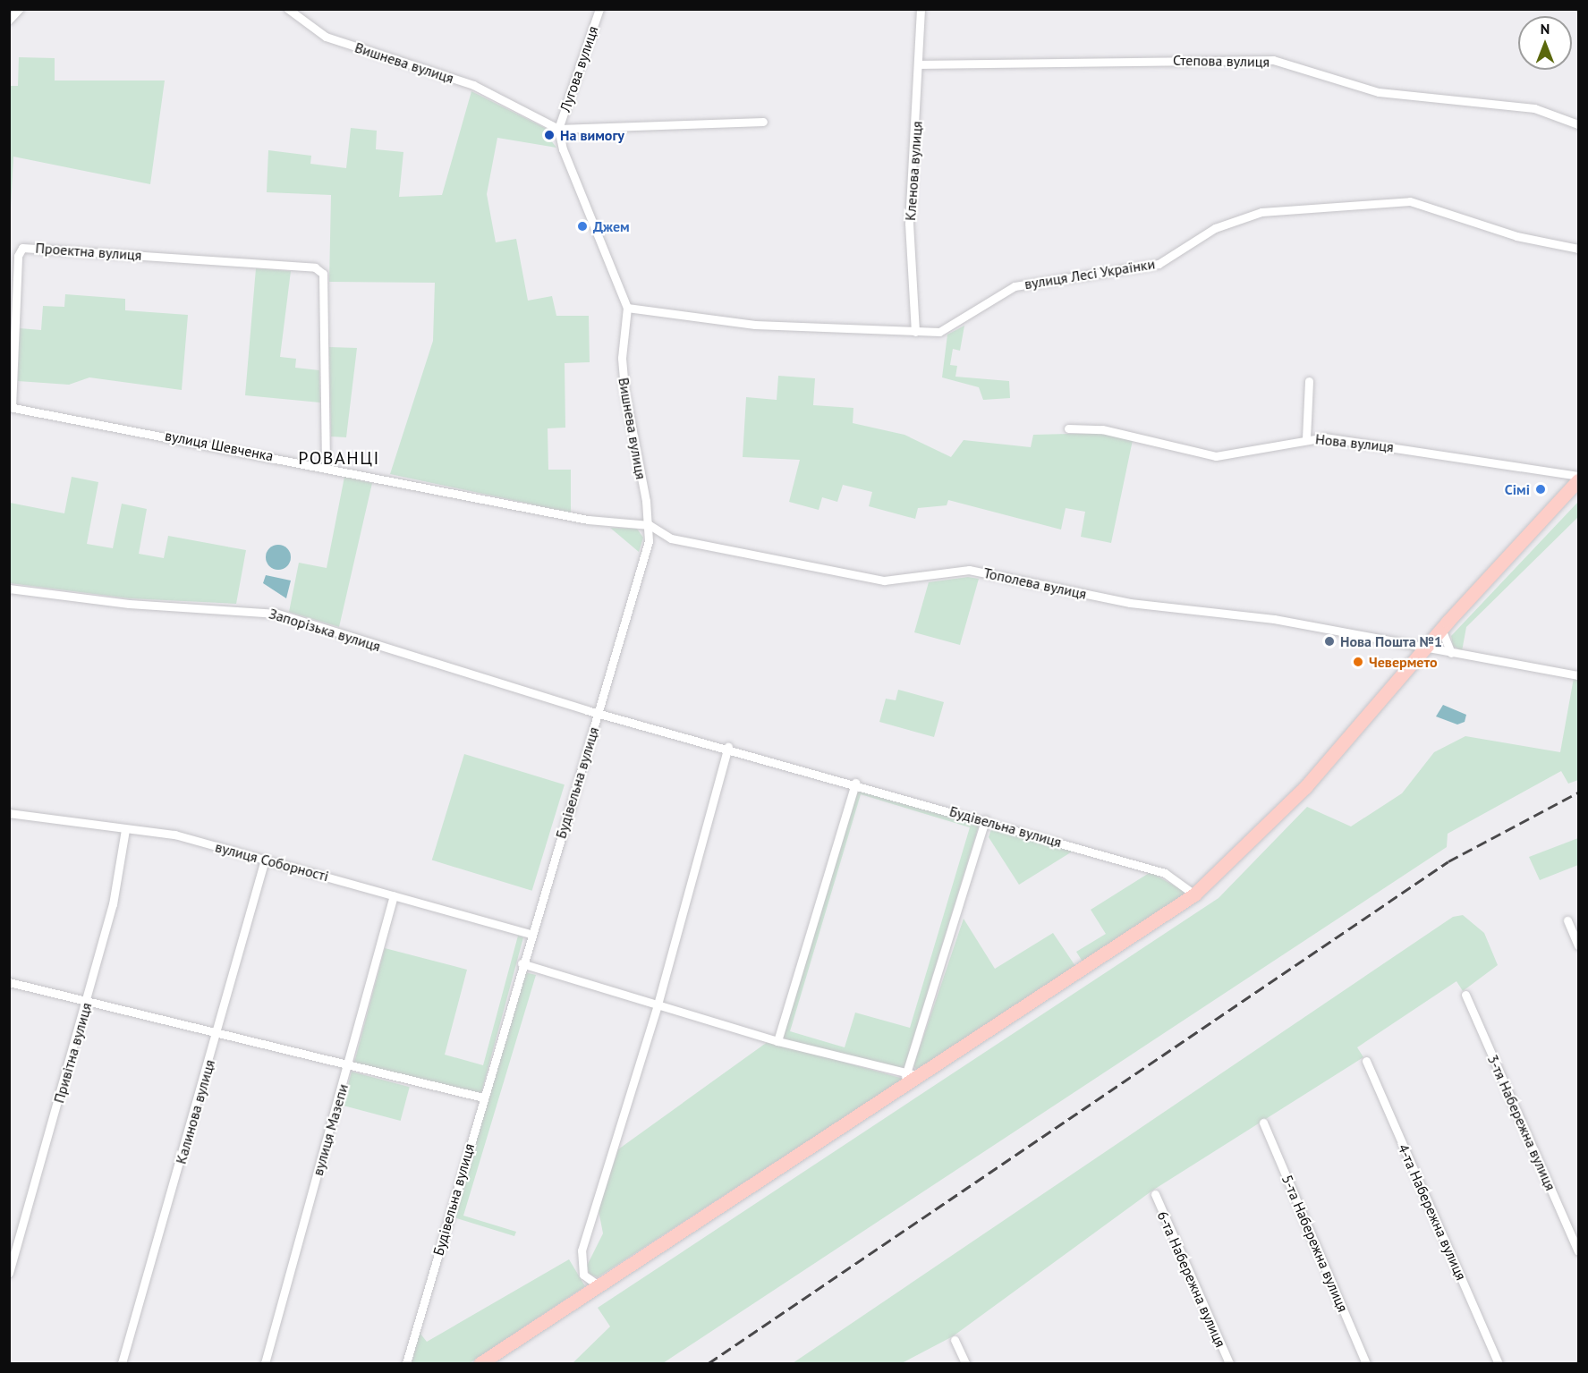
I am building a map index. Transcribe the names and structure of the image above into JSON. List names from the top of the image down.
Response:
{
  "streets": {
    "street": [
      "Степова вулиця",
      "Вишнева вулиця",
      "Лугова вулиця",
      "Кленова вулиця",
      "Проектна вулиця",
      "вулиця Лесі Українки",
      "Нова вулиця",
      "вулиця Шевченка",
      "Тополева вулиця",
      "Запорізька вулиця",
      "Будівельна вулиця",
      "вулиця Соборності",
      "Привітна вулиця",
      "Калинова вулиця",
      "3-тя Набережна вулиця",
      "вулиця Мазепи",
      "4-та Набережна вулиця",
      "5-та Набережна вулиця",
      "6-та Набережна вулиця"
    ]
  },
  "crossings": [
    ["Степова вулиця", "Кленова вулиця"],
    ["Вишнева вулиця", "Лугова вулиця"],
    ["Вишнева вулиця", "вулиця Лесі Українки"],
    ["Вишнева вулиця", "вулиця Шевченка"],
    ["Вишнева вулиця", "Тополева вулиця"],
    ["Вишнева вулиця", "Запорізька вулиця"],
    ["Вишнева вулиця", "Будівельна вулиця"],
    ["Кленова вулиця", "вулиця Лесі Українки"],
    ["Проектна вулиця", "вулиця Шевченка"],
    ["вулиця Шевченка", "Тополева вулиця"],
    ["Запорізька вулиця", "Будівельна вулиця"],
    ["Будівельна вулиця", "вулиця Соборності"],
    ["вулиця Соборності", "Привітна вулиця"],
    ["вулиця Соборності", "Калинова вулиця"],
    ["вулиця Соборності", "вулиця Мазепи"]
  ],
  "districts": ["РОВАНЦІ"],
  "places": [
    "На вимогу",
    "Джем",
    "Сімі",
    "Нова Пошта №1",
    "Чевермето"
  ],
  "north": "top"
}
